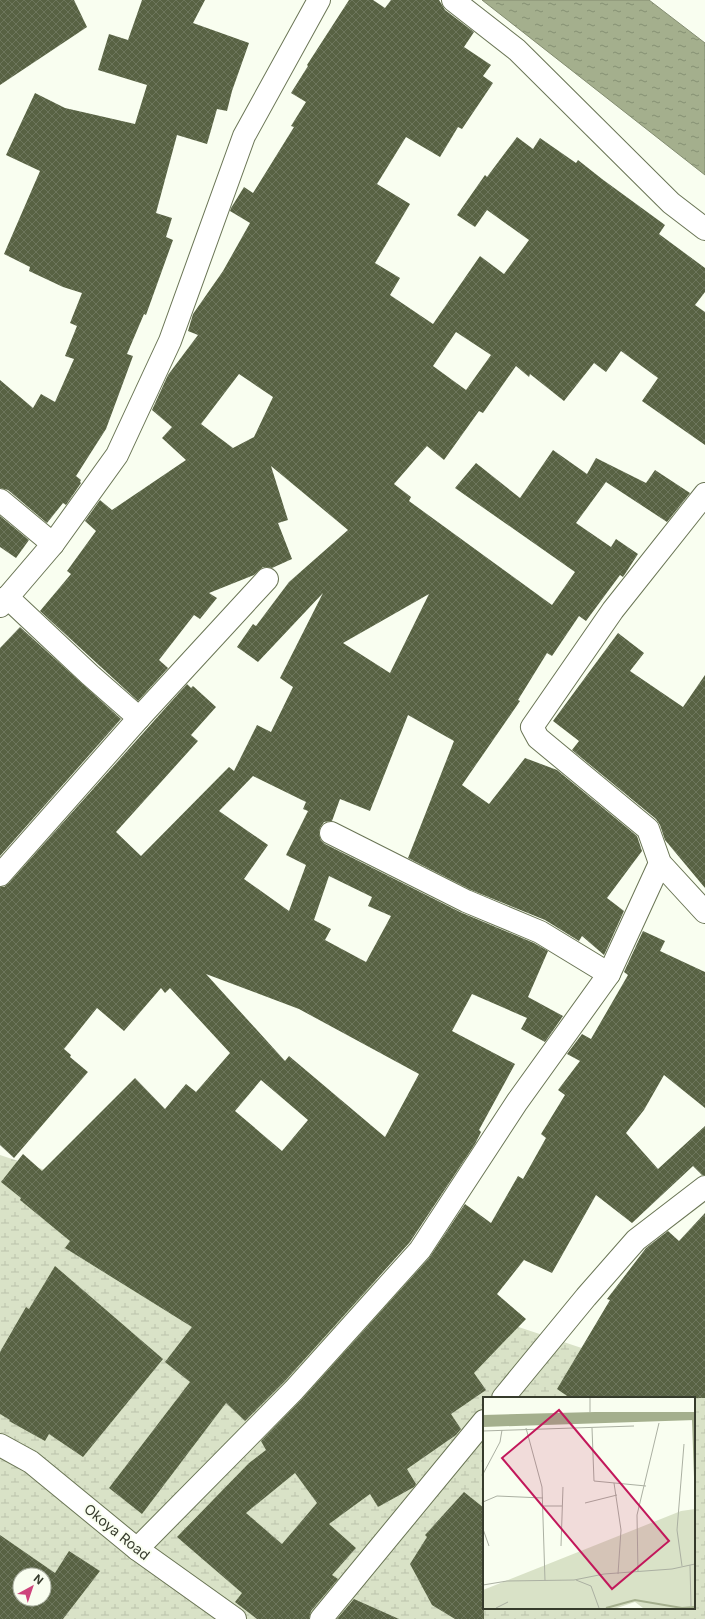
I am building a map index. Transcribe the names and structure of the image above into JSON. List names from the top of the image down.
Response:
{
  "streets": {
    "street": ["Okoya Road"]
  },
  "north": "top right"
}
